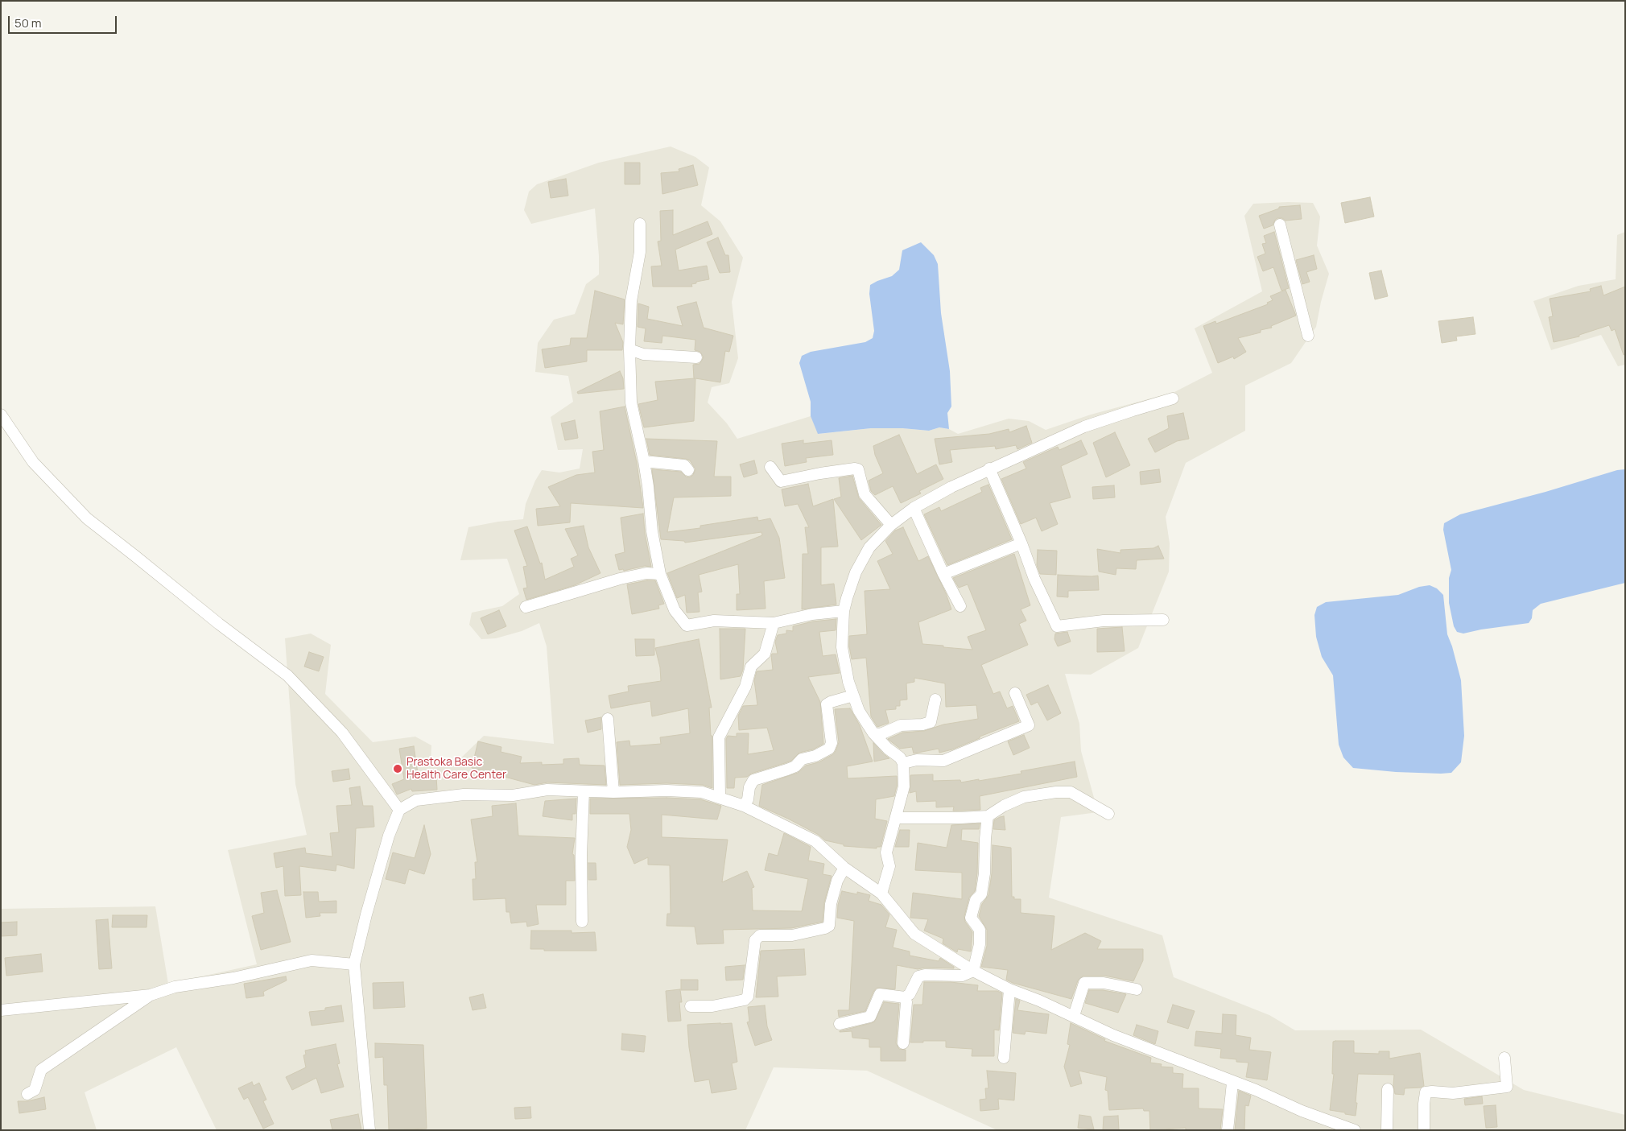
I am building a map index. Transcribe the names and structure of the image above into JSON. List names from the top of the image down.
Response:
{
  "places": ["Prastoka Basic Health Care Center"],
  "scale_bar": "50 m"
}
